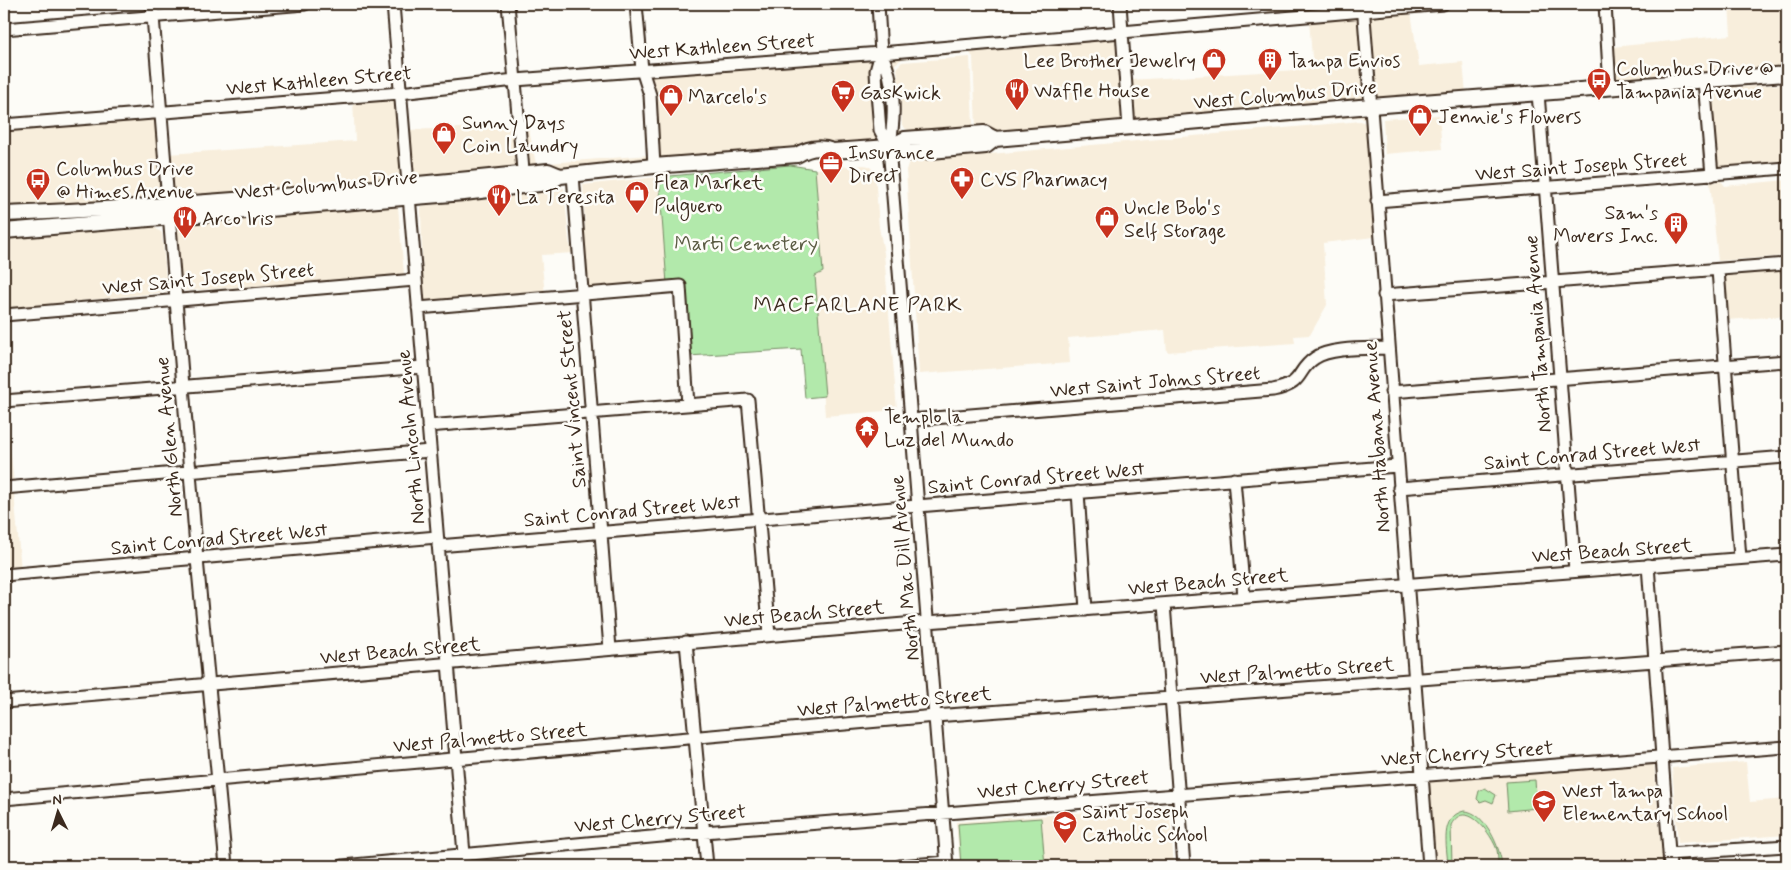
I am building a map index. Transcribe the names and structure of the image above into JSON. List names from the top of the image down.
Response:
{
  "streets": {
    "main road": ["West Columbus Drive"],
    "street": [
      "West Kathleen Street",
      "West Saint Joseph Street",
      "North Tampania Avenue",
      "West Saint Johns Street",
      "Saint Vincent Street",
      "North Glen Avenue",
      "North Lincoln Avenue",
      "North Habana Avenue",
      "Saint Conrad Street West",
      "West Beach Street",
      "North Mac Dill Avenue",
      "West Palmetto Street",
      "West Cherry Street"
    ]
  },
  "crossings": [
    ["West Kathleen Street", "North Glen Avenue"],
    ["West Kathleen Street", "North Lincoln Avenue"],
    ["West Kathleen Street", "North Habana Avenue"],
    ["West Kathleen Street", "North Mac Dill Avenue"],
    ["West Columbus Drive", "North Tampania Avenue"],
    ["West Columbus Drive", "Saint Vincent Street"],
    ["West Columbus Drive", "North Glen Avenue"],
    ["West Columbus Drive", "North Lincoln Avenue"],
    ["West Columbus Drive", "North Habana Avenue"],
    ["West Columbus Drive", "North Mac Dill Avenue"],
    ["West Saint Joseph Street", "North Tampania Avenue"],
    ["West Saint Joseph Street", "North Glen Avenue"],
    ["West Saint Joseph Street", "North Lincoln Avenue"],
    ["West Saint Joseph Street", "North Habana Avenue"],
    ["North Tampania Avenue", "Saint Conrad Street West"],
    ["North Tampania Avenue", "West Beach Street"],
    ["West Saint Johns Street", "North Habana Avenue"],
    ["West Saint Johns Street", "North Mac Dill Avenue"],
    ["Saint Vincent Street", "Saint Conrad Street West"],
    ["Saint Vincent Street", "West Beach Street"],
    ["North Glen Avenue", "Saint Conrad Street West"],
    ["North Glen Avenue", "West Beach Street"],
    ["North Glen Avenue", "West Palmetto Street"],
    ["North Lincoln Avenue", "Saint Conrad Street West"],
    ["North Lincoln Avenue", "West Beach Street"],
    ["North Lincoln Avenue", "West Palmetto Street"],
    ["North Lincoln Avenue", "West Cherry Street"],
    ["North Habana Avenue", "Saint Conrad Street West"],
    ["North Habana Avenue", "West Beach Street"],
    ["North Habana Avenue", "West Palmetto Street"],
    ["North Habana Avenue", "West Cherry Street"],
    ["Saint Conrad Street West", "North Mac Dill Avenue"],
    ["West Beach Street", "North Mac Dill Avenue"],
    ["North Mac Dill Avenue", "West Palmetto Street"],
    ["North Mac Dill Avenue", "West Cherry Street"]
  ],
  "districts": ["MACFARLANE PARK"],
  "parks": ["Marti Cemetery"],
  "places": {
    "shop": [
      "Lee Brother Jewelry",
      "Marcelo's",
      "Jennie's Flowers",
      "Sunny Days Coin Laundry",
      "Flea Market Pulguero",
      "Uncle Bob's Self Storage"
    ],
    "building": ["Tampa Envios", "Sam's Movers Inc."],
    "bus stop": ["Columbus Drive @ Tampania Avenue", "Columbus Drive @ Himes Avenue"],
    "restaurant": ["Waffle House", "La Teresita", "Arco Iris"],
    "supermarket": ["GasKwick"],
    "office": ["Insurance Direct"],
    "pharmacy": ["CVS Pharmacy"],
    "temple": ["Templo la Luz del Mundo"],
    "school or university": ["West Tampa Elementary School", "Saint Joseph Catholic School"]
  },
  "north": "top"
}
